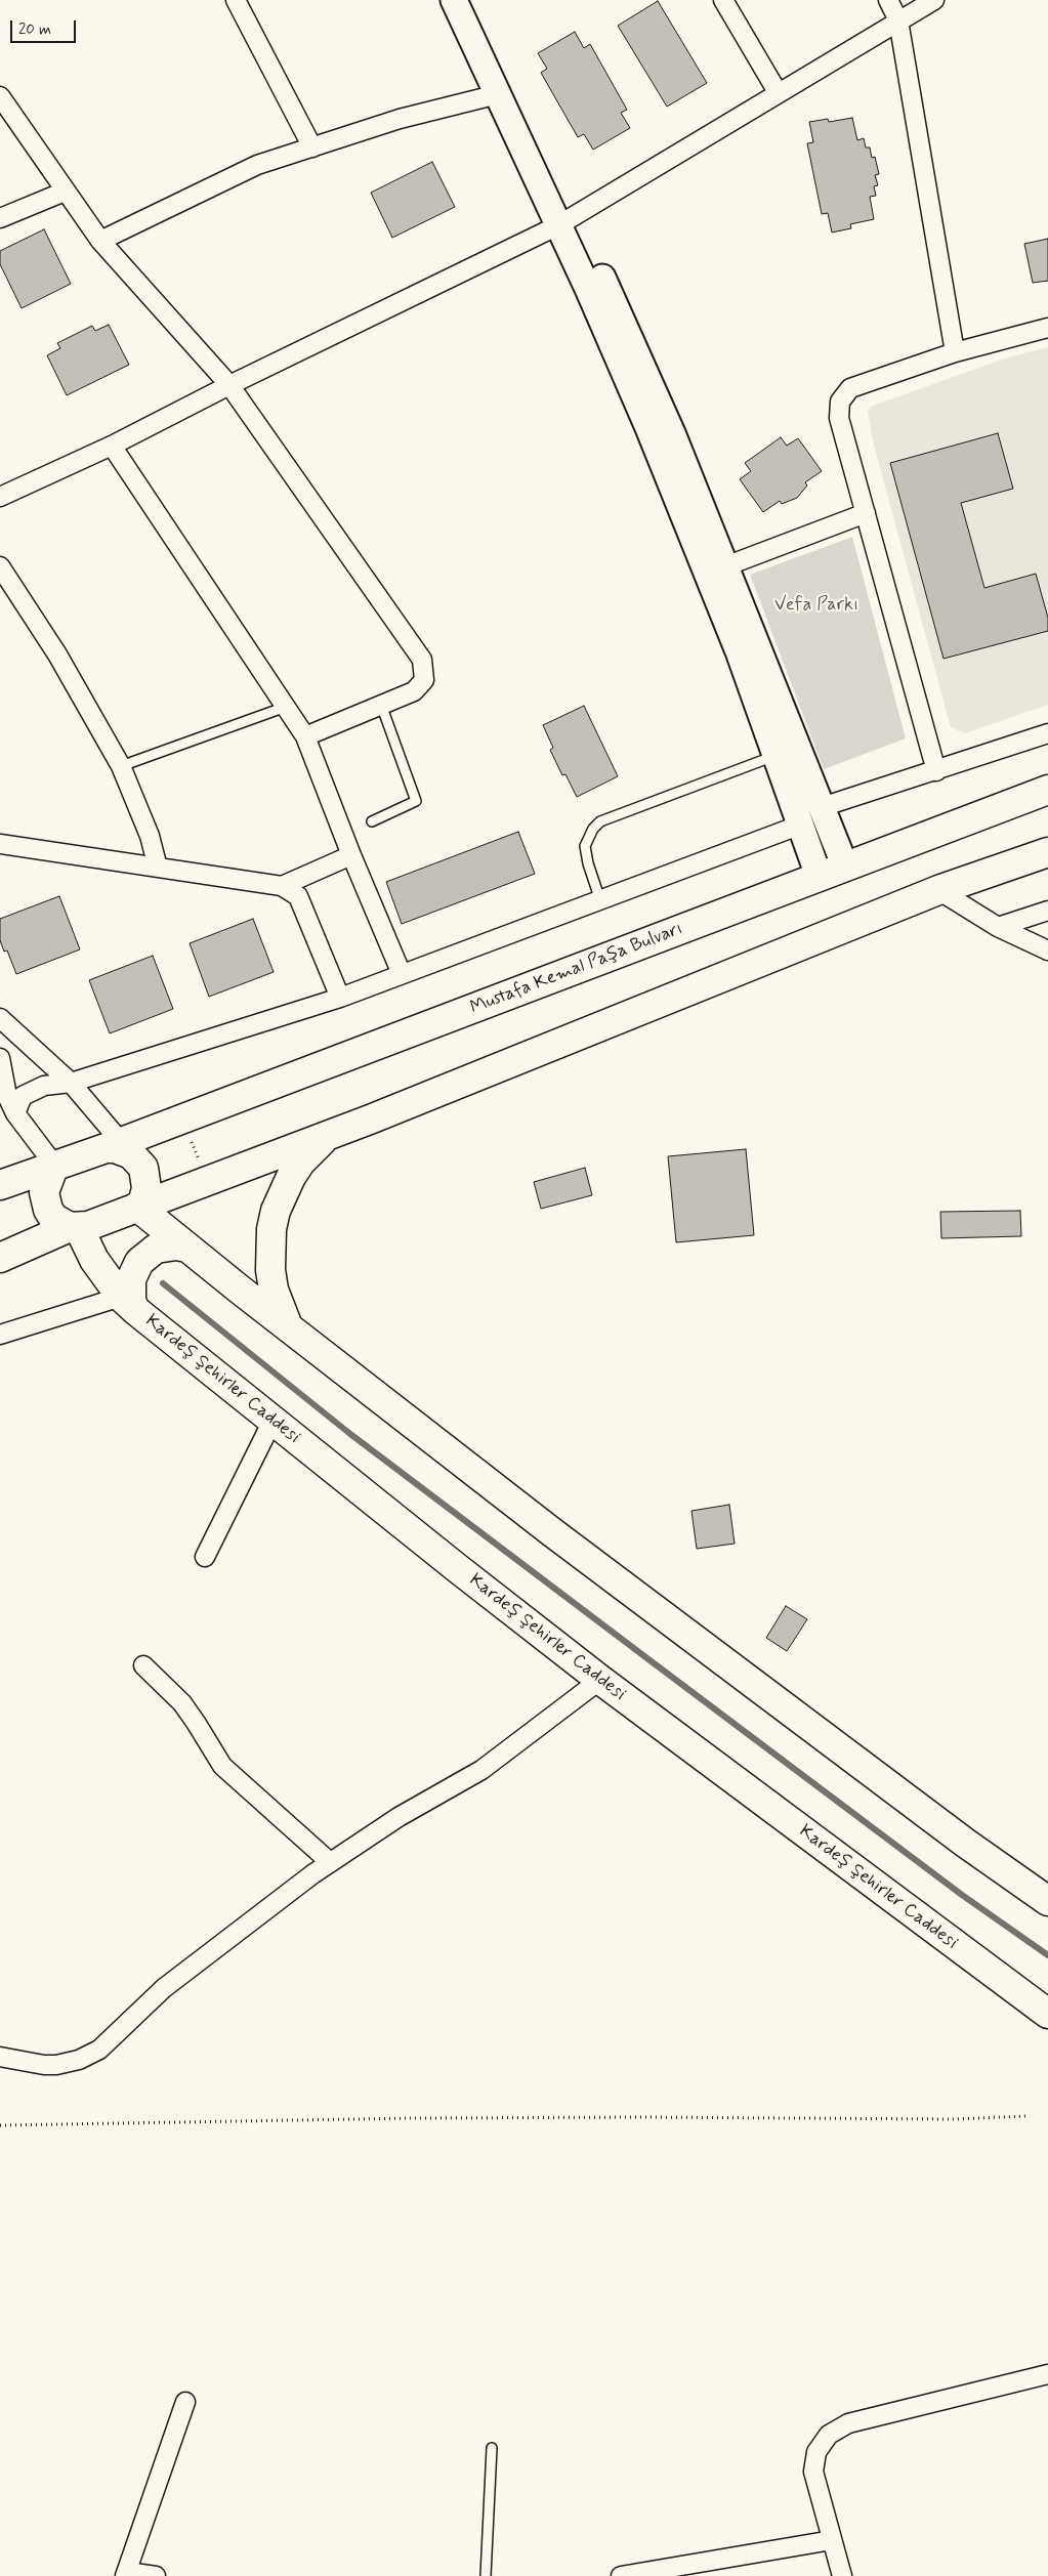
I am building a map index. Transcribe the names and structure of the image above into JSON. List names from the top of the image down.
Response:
{
  "streets": {
    "main road": ["Mustafa Kemal Paşa Bulvarı", "Kardeş Şehirler Caddesi"]
  },
  "crossings": [
    ["Mustafa Kemal Paşa Bulvarı", "Kardeş Şehirler Caddesi"]
  ],
  "parks": ["Vefa Parkı"],
  "scale_bar": "20 m"
}
